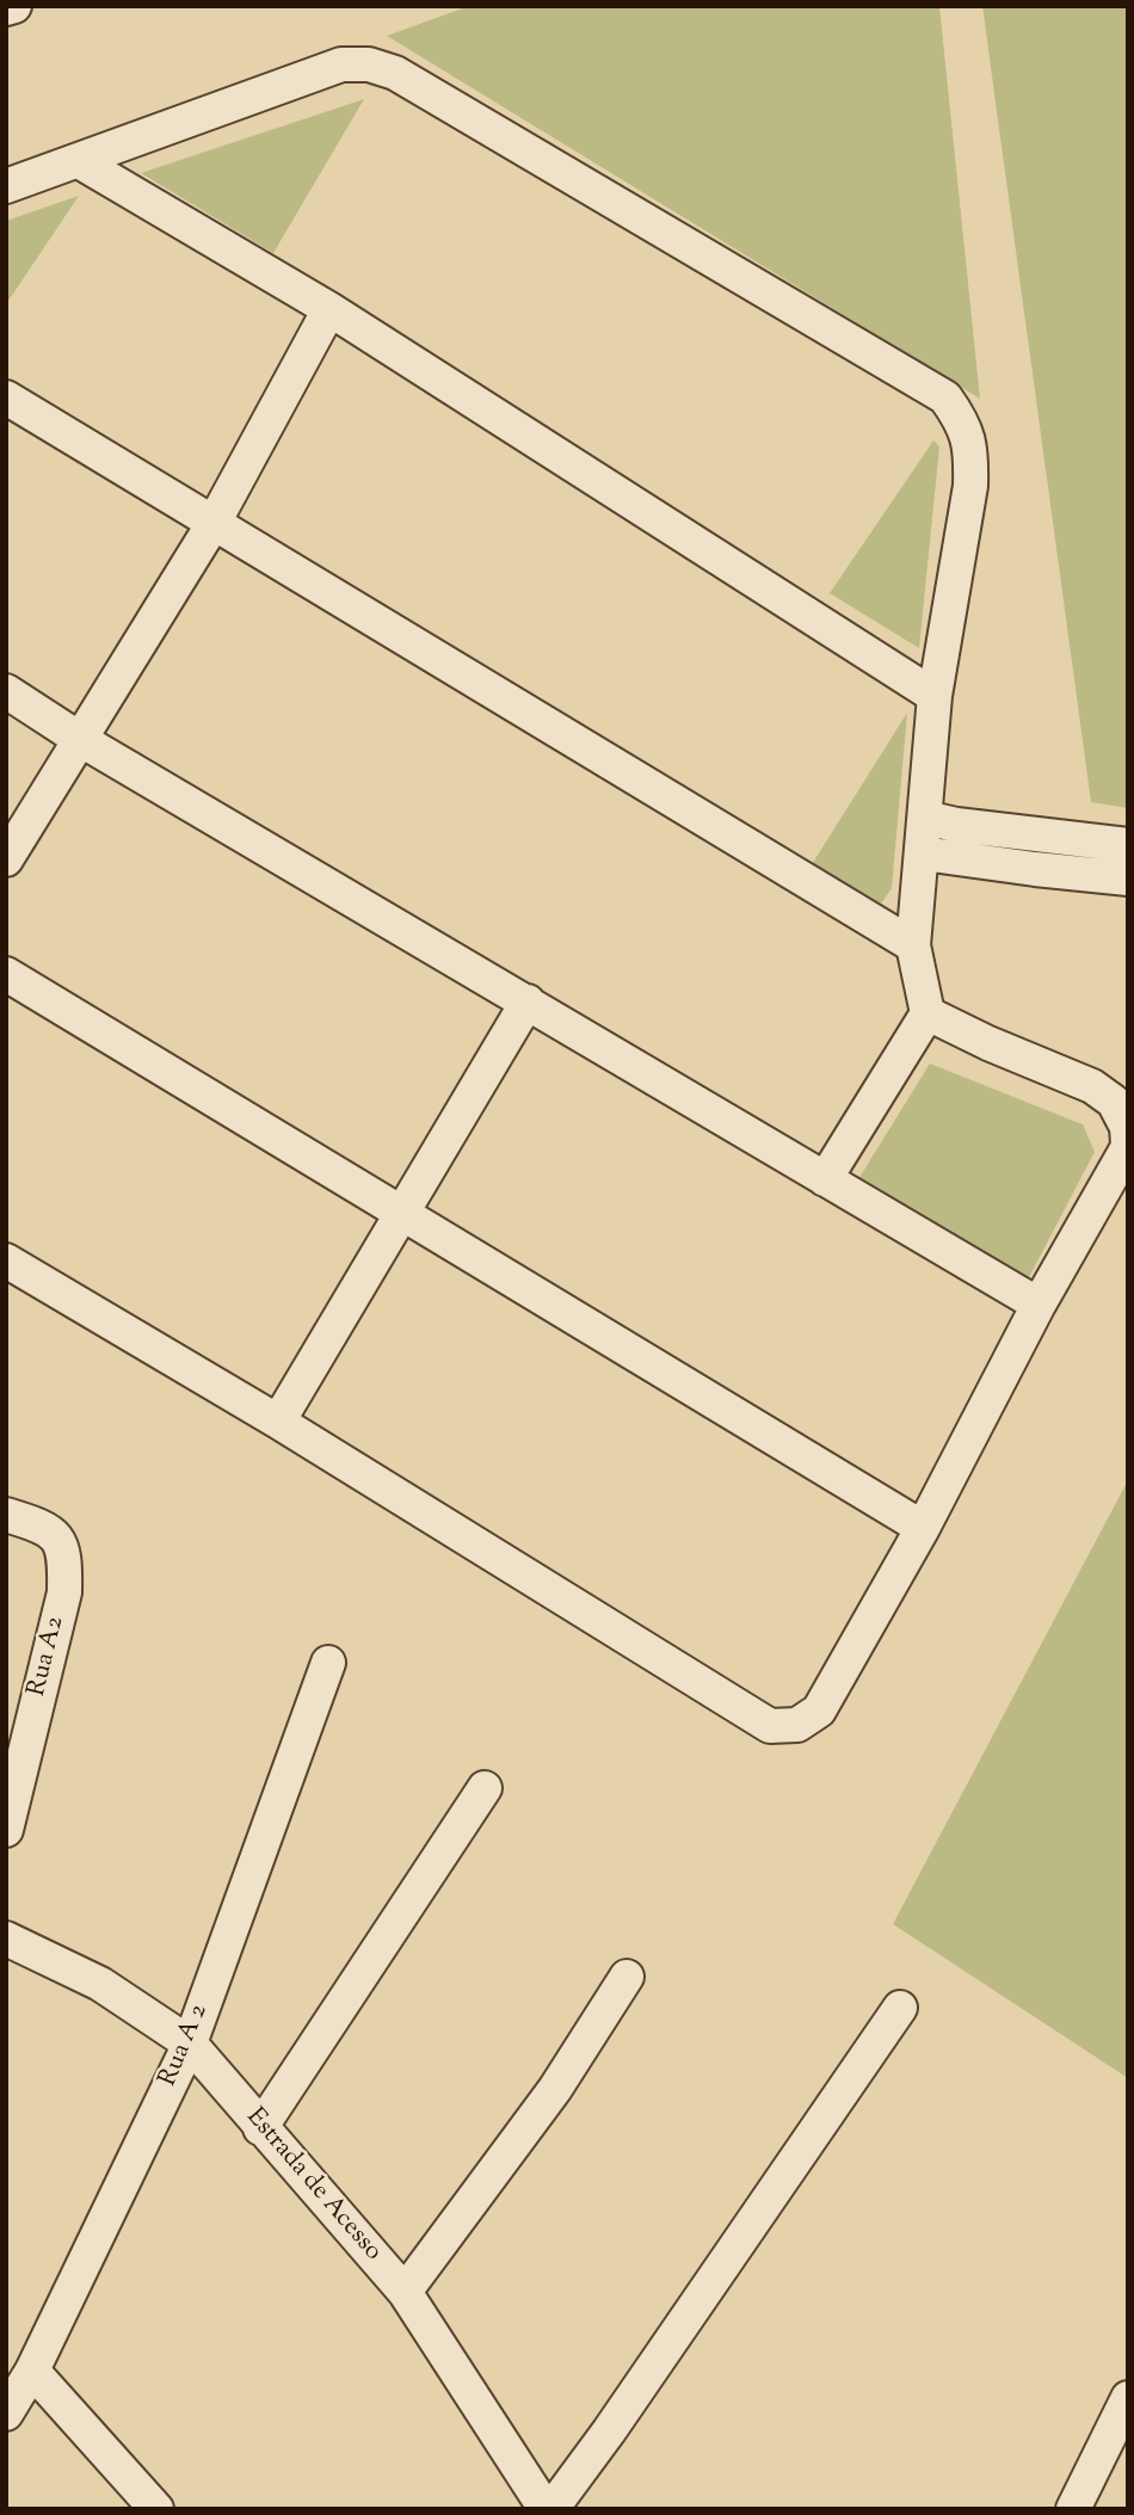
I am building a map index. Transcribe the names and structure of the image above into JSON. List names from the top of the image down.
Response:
{
  "streets": {
    "street": ["Rua A2", "Rua A 2", "Estrada de Acesso"]
  },
  "crossings": [
    ["Rua A 2", "Estrada de Acesso"]
  ]
}
